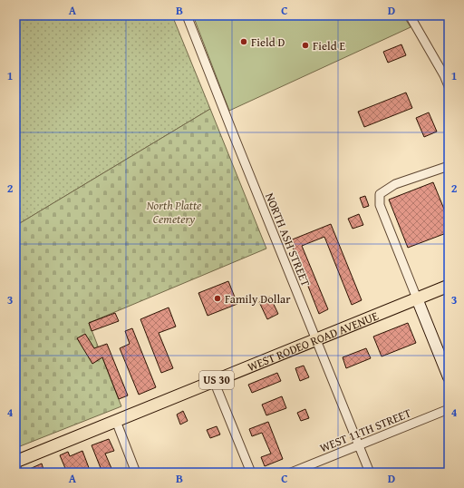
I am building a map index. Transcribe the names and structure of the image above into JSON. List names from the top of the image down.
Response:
{
  "streets": {
    "main road": ["WEST RODEO ROAD AVENUE", "US 30"],
    "street": ["NORTH ASH STREET", "WEST 11TH STREET"]
  },
  "crossings": [
    ["NORTH ASH STREET", "WEST RODEO ROAD AVENUE"],
    ["NORTH ASH STREET", "WEST 11TH STREET"]
  ],
  "parks": ["North Platte Cemetery"],
  "places": ["Field D", "Field E", "Family Dollar"],
  "grid": {
    "columns": [
      "A",
      "B",
      "C",
      "D"
    ],
    "rows": [
      "1",
      "2",
      "3",
      "4"
    ]
  }
}
